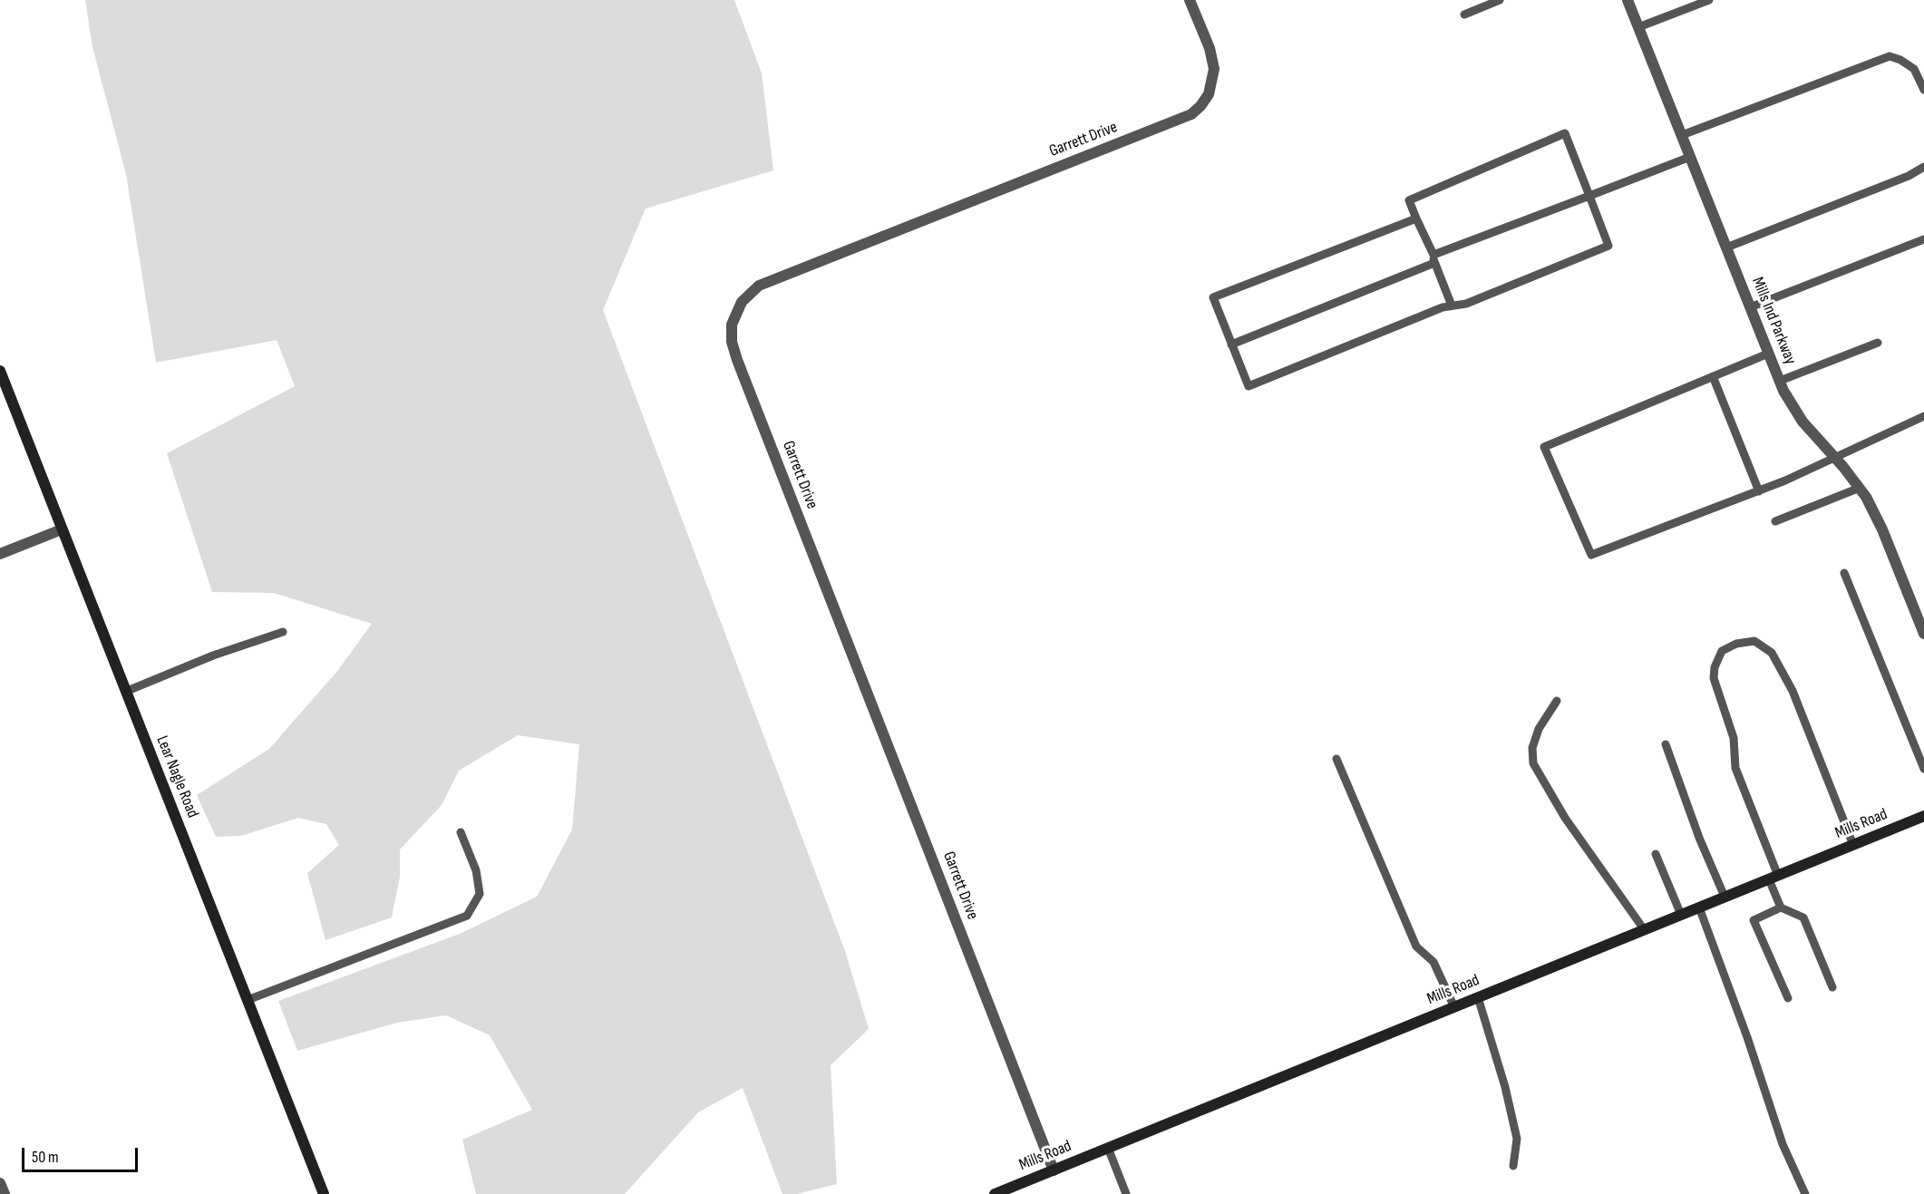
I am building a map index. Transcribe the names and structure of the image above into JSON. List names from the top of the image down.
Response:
{
  "streets": {
    "street": [
      "Garrett Drive",
      "Mills Ind Parkway",
      "Lear Nagle Road",
      "Mills Road"
    ]
  },
  "crossings": [
    ["Garrett Drive", "Mills Road"]
  ],
  "scale_bar": "50 m"
}
